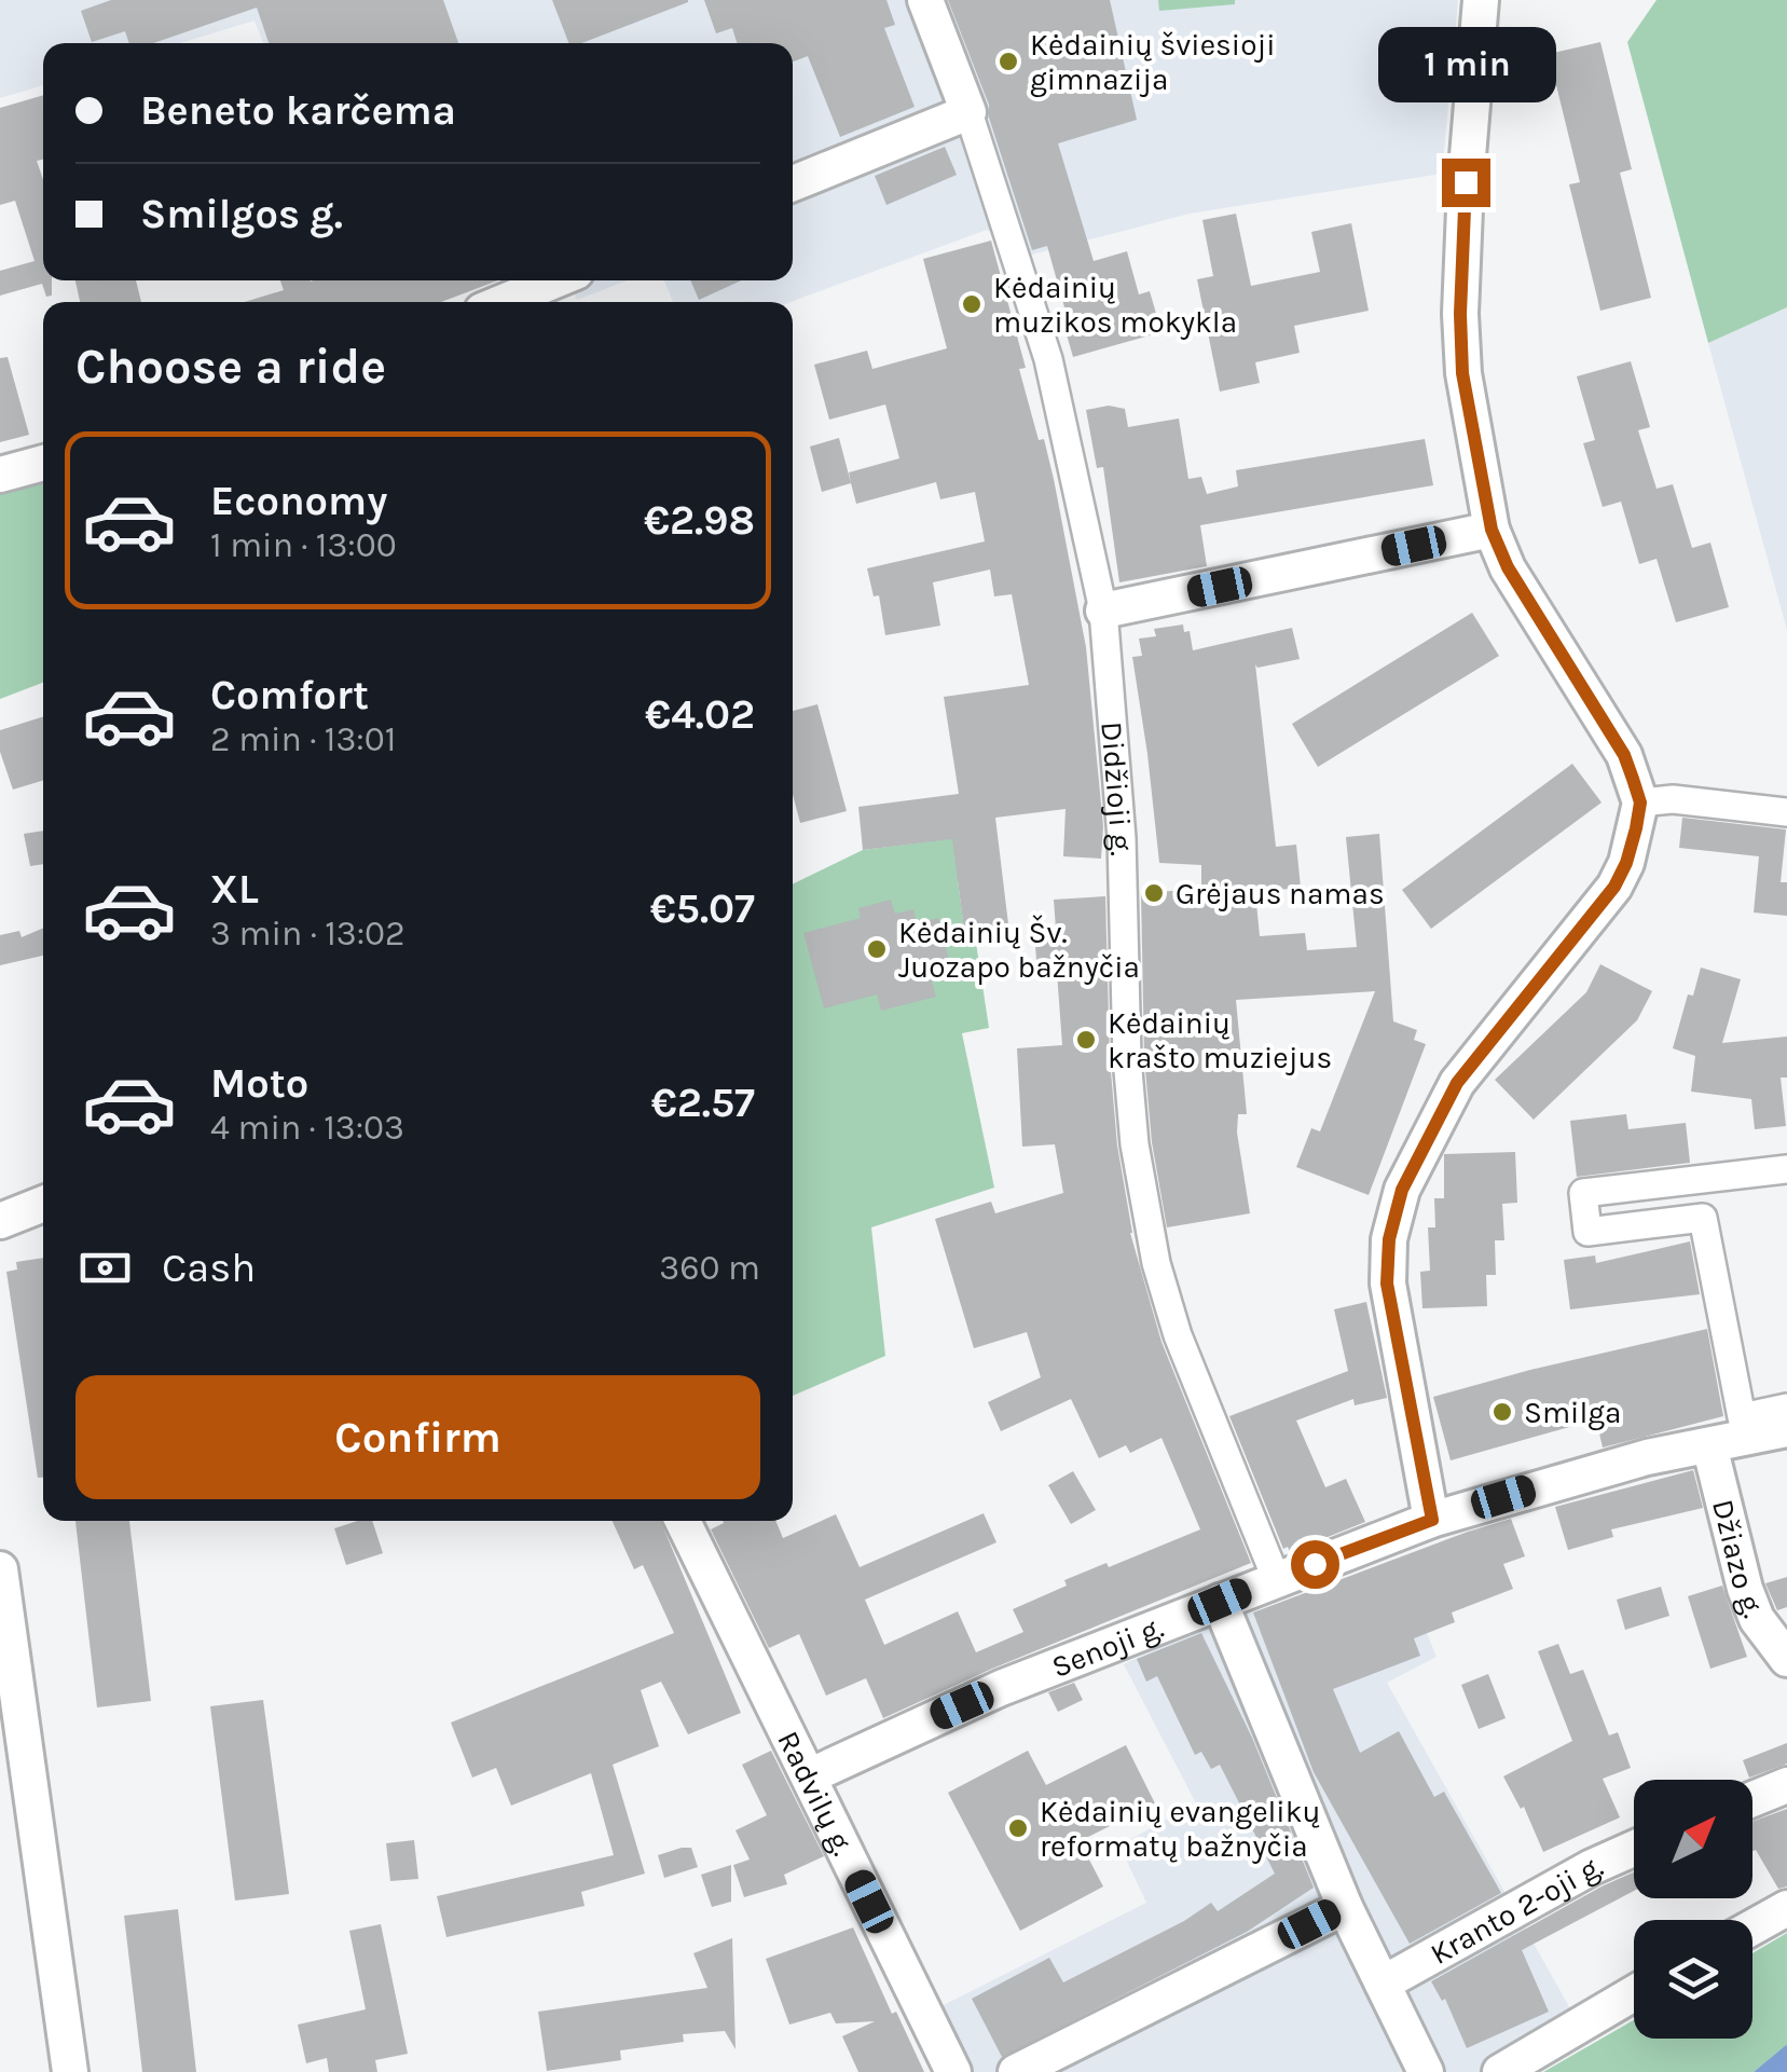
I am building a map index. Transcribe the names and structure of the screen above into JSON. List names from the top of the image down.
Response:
{
  "streets": {
    "street": [
      "Didžioji g.",
      "Džiazo g.",
      "Senoji g.",
      "Radvilų g.",
      "Kranto 2-oji g."
    ]
  },
  "crossings": [
    ["Didžioji g.", "Senoji g."],
    ["Džiazo g.", "Senoji g."],
    ["Senoji g.", "Radvilų g."]
  ],
  "places": [
    "Kėdainių šviesioji gimnazija",
    "Kėdainių muzikos mokykla",
    "Grėjaus namas",
    "Kėdainių Šv. Juozapo bažnyčia",
    "Kėdainių krašto muziejus",
    "Smilga",
    "Kėdainių evangelikų reformatų bažnyčia"
  ],
  "north": "top right",
  "page": {
    "bubble": "1 min",
    "banner": ["Beneto karčema", "Smilgos g."],
    "heading": "Choose a ride",
    "list": [
      {
        "name": "Economy",
        "note": "1 min · 13:00",
        "value": "€2.98"
      },
      {
        "name": "Comfort",
        "note": "2 min · 13:01",
        "value": "€4.02"
      },
      {
        "name": "XL",
        "note": "3 min · 13:02",
        "value": "€5.07"
      },
      {
        "name": "Moto",
        "note": "4 min · 13:03",
        "value": "€2.57"
      }
    ],
    "pay": ["Cash", "360 m"],
    "buttons": "Confirm"
  }
}
